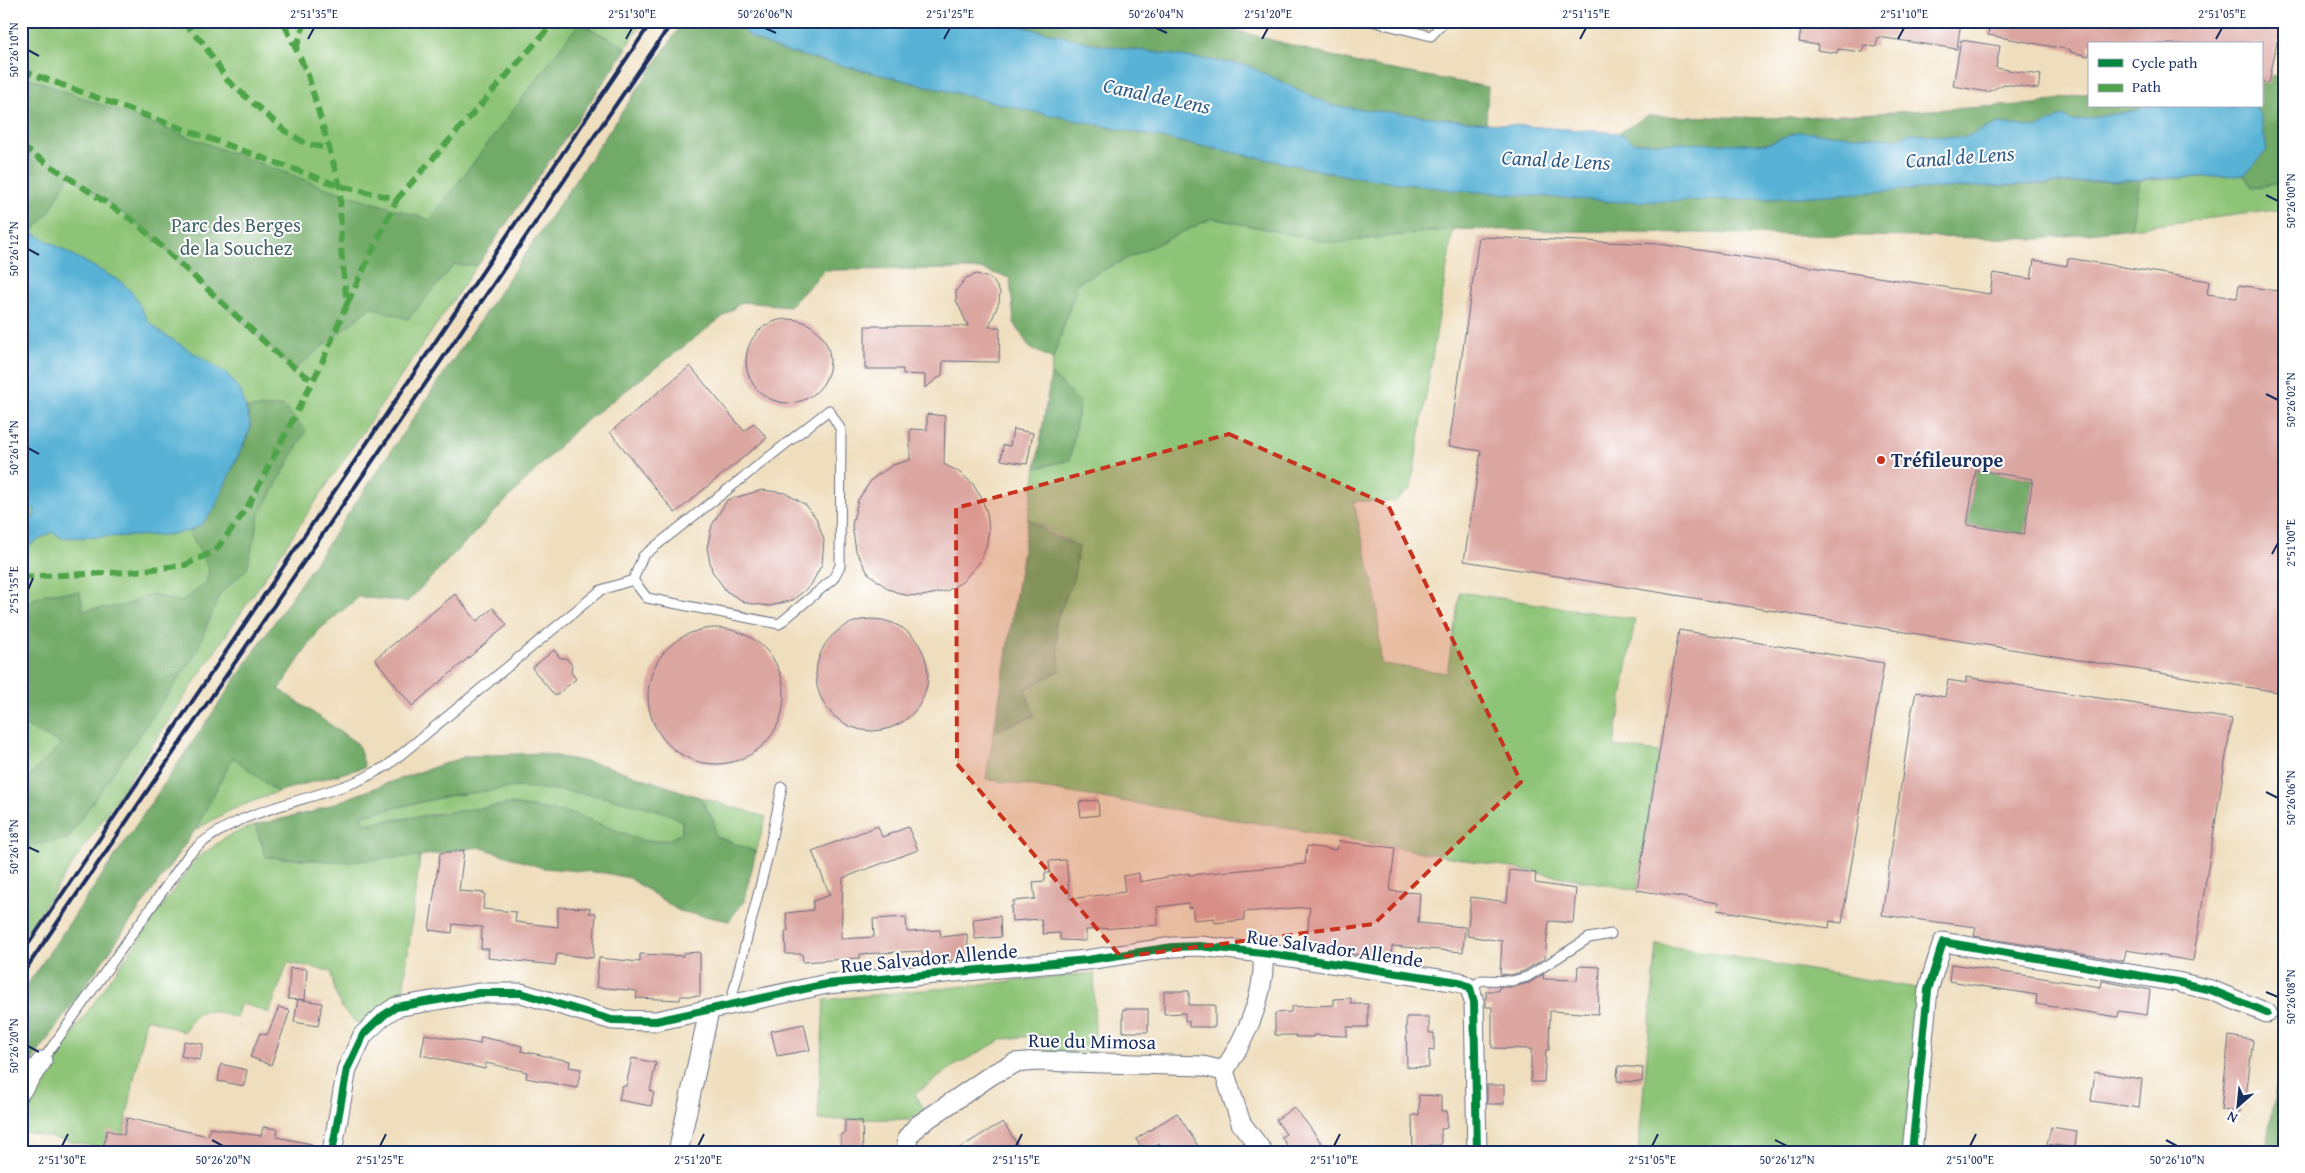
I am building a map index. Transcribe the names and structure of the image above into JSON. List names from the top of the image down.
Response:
{
  "streets": {
    "street": ["Rue Salvador Allende", "Rue du Mimosa"]
  },
  "water": ["Canal de Lens"],
  "parks": ["Parc des Berges de la Souchez"],
  "places": ["Tréfileurope"],
  "legend": ["Cycle path", "Path"],
  "north": "bottom left",
  "coordinates": [
    "2°51'35\"E",
    "2°51'30\"E",
    "50°26'06\"N",
    "2°51'25\"E",
    "50°26'04\"N",
    "2°51'20\"E",
    "2°51'15\"E",
    "2°51'10\"E",
    "2°51'05\"E",
    "50°26'10\"N",
    "50°26'00\"N",
    "50°26'12\"N",
    "50°26'02\"N",
    "50°26'14\"N",
    "2°51'00\"E",
    "50°26'18\"N",
    "50°26'08\"N",
    "50°26'20\"N"
  ]
}
